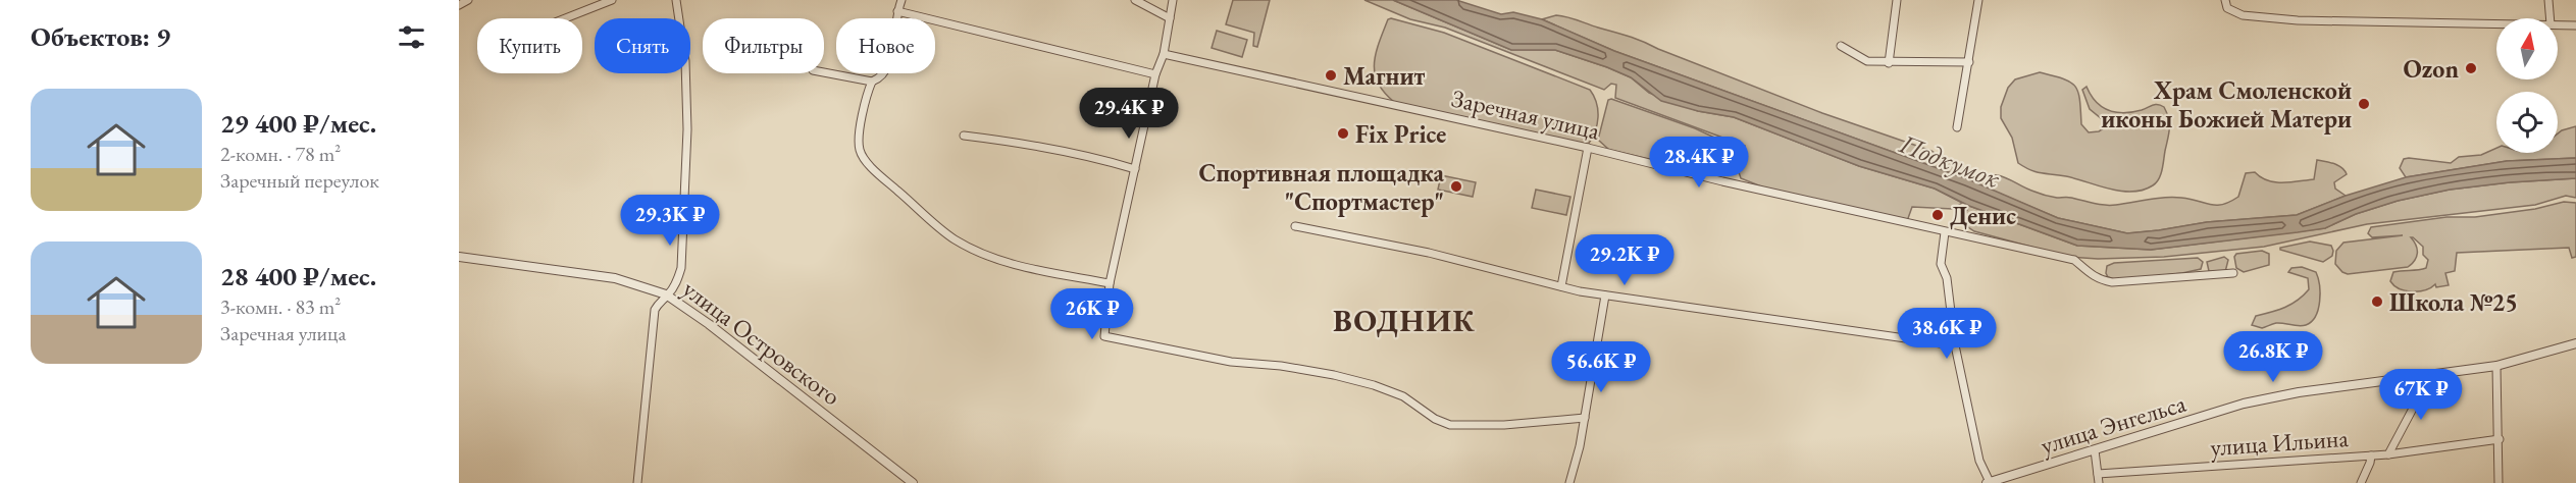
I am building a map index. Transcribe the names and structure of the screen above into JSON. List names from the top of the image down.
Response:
{
  "streets": {
    "street": [
      "Заречная улица",
      "улица Островского",
      "улица Энгельса",
      "улица Ильина"
    ]
  },
  "districts": ["ВОДНИК"],
  "water": ["Подкумок"],
  "places": [
    "Ozon",
    "Магнит",
    "Храм Смоленской иконы Божией Матери",
    "Fix Price",
    "Спортивная площадка \"Спортмастер\"",
    "Денис",
    "Школа №25"
  ],
  "north": "top",
  "page": {
    "heading": "Объектов: 9",
    "chip": [
      "Купить",
      "Снять",
      "Фильтры",
      "Новое"
    ],
    "list": [
      {
        "name": "29 400 ₽/мес.",
        "note": "2-комн. · 78 m² · Заречный переулок"
      },
      {
        "name": "28 400 ₽/мес.",
        "note": "3-комн. · 83 m² · Заречная улица"
      }
    ],
    "price": [
      "29.4K ₽",
      "28.4K ₽",
      "29.3K ₽",
      "29.2K ₽",
      "26K ₽",
      "38.6K ₽",
      "26.8K ₽",
      "56.6K ₽",
      "67K ₽"
    ]
  }
}
